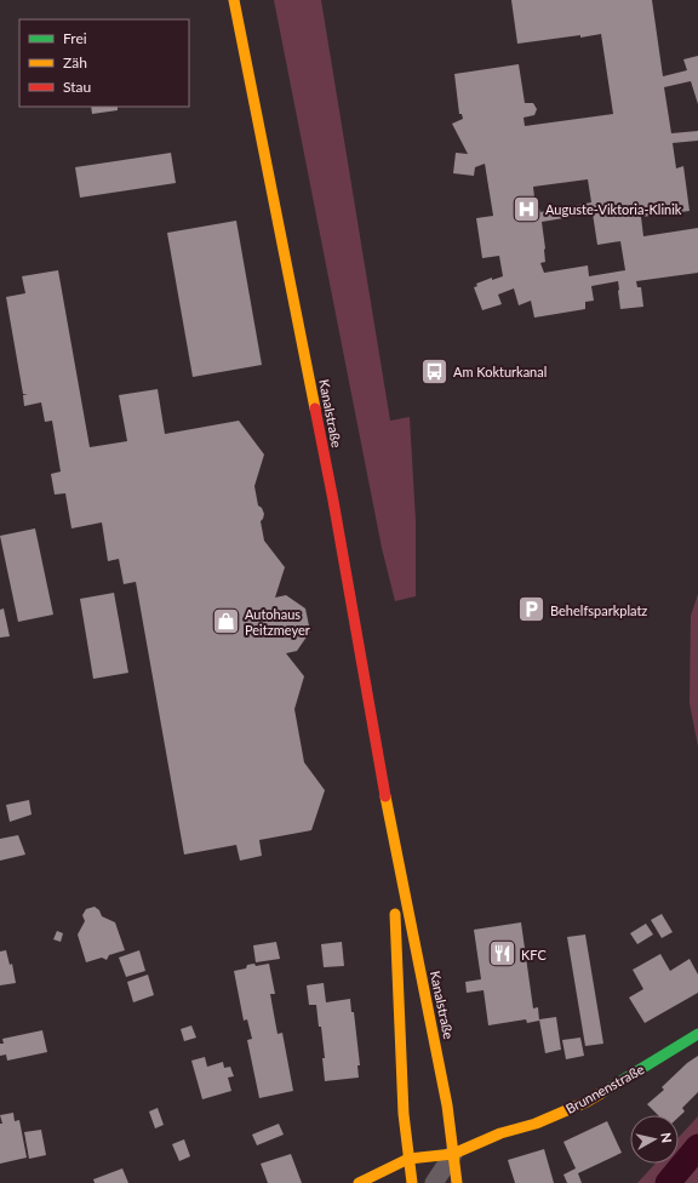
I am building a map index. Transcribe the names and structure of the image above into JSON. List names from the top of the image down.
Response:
{
  "streets": {
    "main road": ["Kanalstraße", "Brunnenstraße"]
  },
  "crossings": [
    ["Kanalstraße", "Brunnenstraße"]
  ],
  "places": {
    "hospital": ["Auguste-Viktoria-Klinik"],
    "bus stop": ["Am Kokturkanal"],
    "parking": ["Behelfsparkplatz"],
    "shop": ["Autohaus Peitzmeyer"],
    "restaurant": ["KFC"]
  },
  "legend": ["Frei", "Zäh", "Stau"],
  "north": "right"
}
